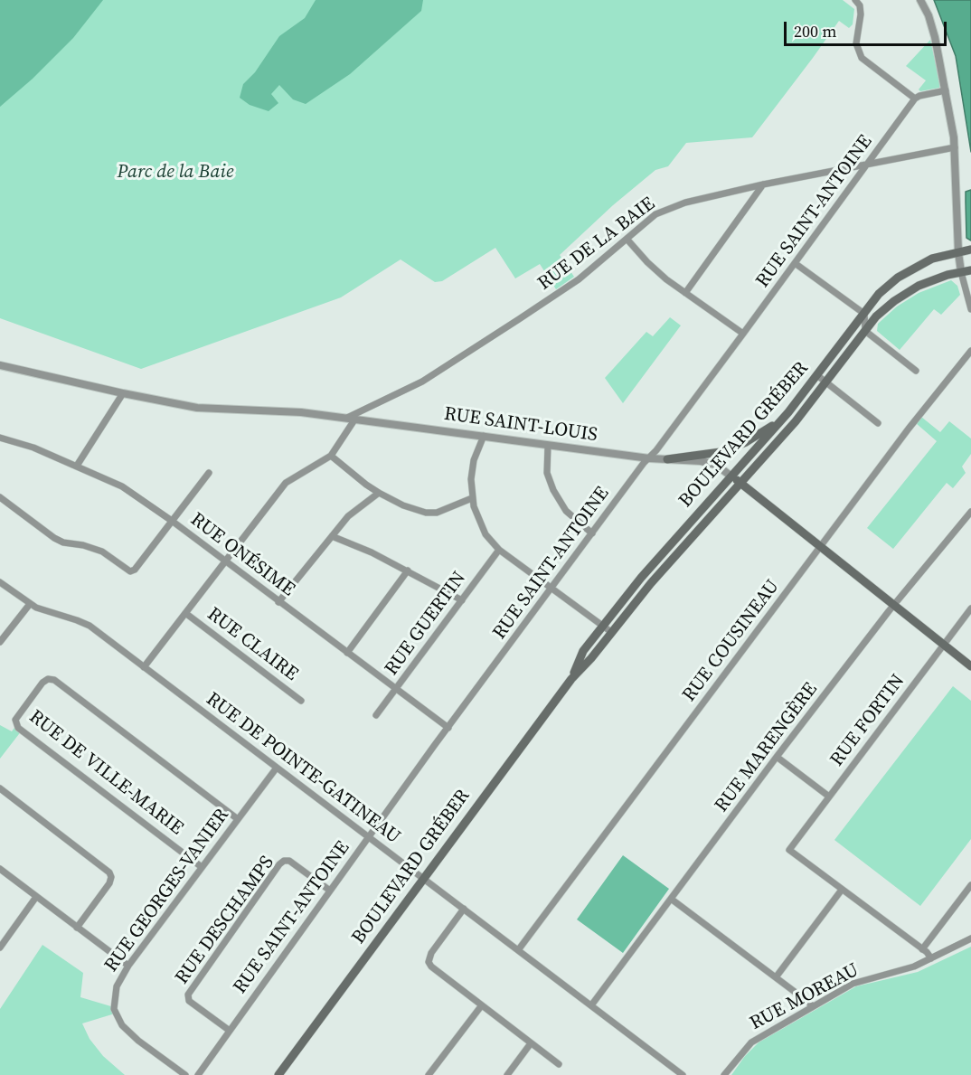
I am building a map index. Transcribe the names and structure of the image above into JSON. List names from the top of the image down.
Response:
{
  "streets": {
    "main road": ["RUE SAINT-LOUIS", "BOULEVARD GRÉBER"],
    "street": [
      "RUE SAINT-ANTOINE",
      "RUE DE LA BAIE",
      "RUE ONÉSIME",
      "RUE GUERTIN",
      "RUE COUSINEAU",
      "RUE CLAIRE",
      "RUE FORTIN",
      "RUE MARENGÈRE",
      "RUE DE POINTE-GATINEAU",
      "RUE DE VILLE-MARIE",
      "RUE GEORGES-VANIER",
      "RUE DESCHAMPS",
      "RUE MOREAU"
    ]
  },
  "crossings": [
    ["RUE SAINT-ANTOINE", "RUE DE LA BAIE"],
    ["RUE SAINT-ANTOINE", "RUE SAINT-LOUIS"],
    ["RUE SAINT-ANTOINE", "RUE ONÉSIME"],
    ["RUE SAINT-ANTOINE", "RUE DE POINTE-GATINEAU"],
    ["RUE SAINT-ANTOINE", "RUE DESCHAMPS"],
    ["RUE DE LA BAIE", "RUE SAINT-LOUIS"],
    ["RUE SAINT-LOUIS", "BOULEVARD GRÉBER"],
    ["RUE SAINT-LOUIS", "RUE COUSINEAU"],
    ["RUE SAINT-LOUIS", "RUE FORTIN"],
    ["RUE SAINT-LOUIS", "RUE MARENGÈRE"],
    ["BOULEVARD GRÉBER", "RUE DE POINTE-GATINEAU"],
    ["RUE ONÉSIME", "RUE GUERTIN"],
    ["RUE COUSINEAU", "RUE DE POINTE-GATINEAU"],
    ["RUE MARENGÈRE", "RUE DE POINTE-GATINEAU"],
    ["RUE DE POINTE-GATINEAU", "RUE GEORGES-VANIER"],
    ["RUE DE VILLE-MARIE", "RUE GEORGES-VANIER"]
  ],
  "parks": ["Parc de la Baie"],
  "scale_bar": "200 m"
}
